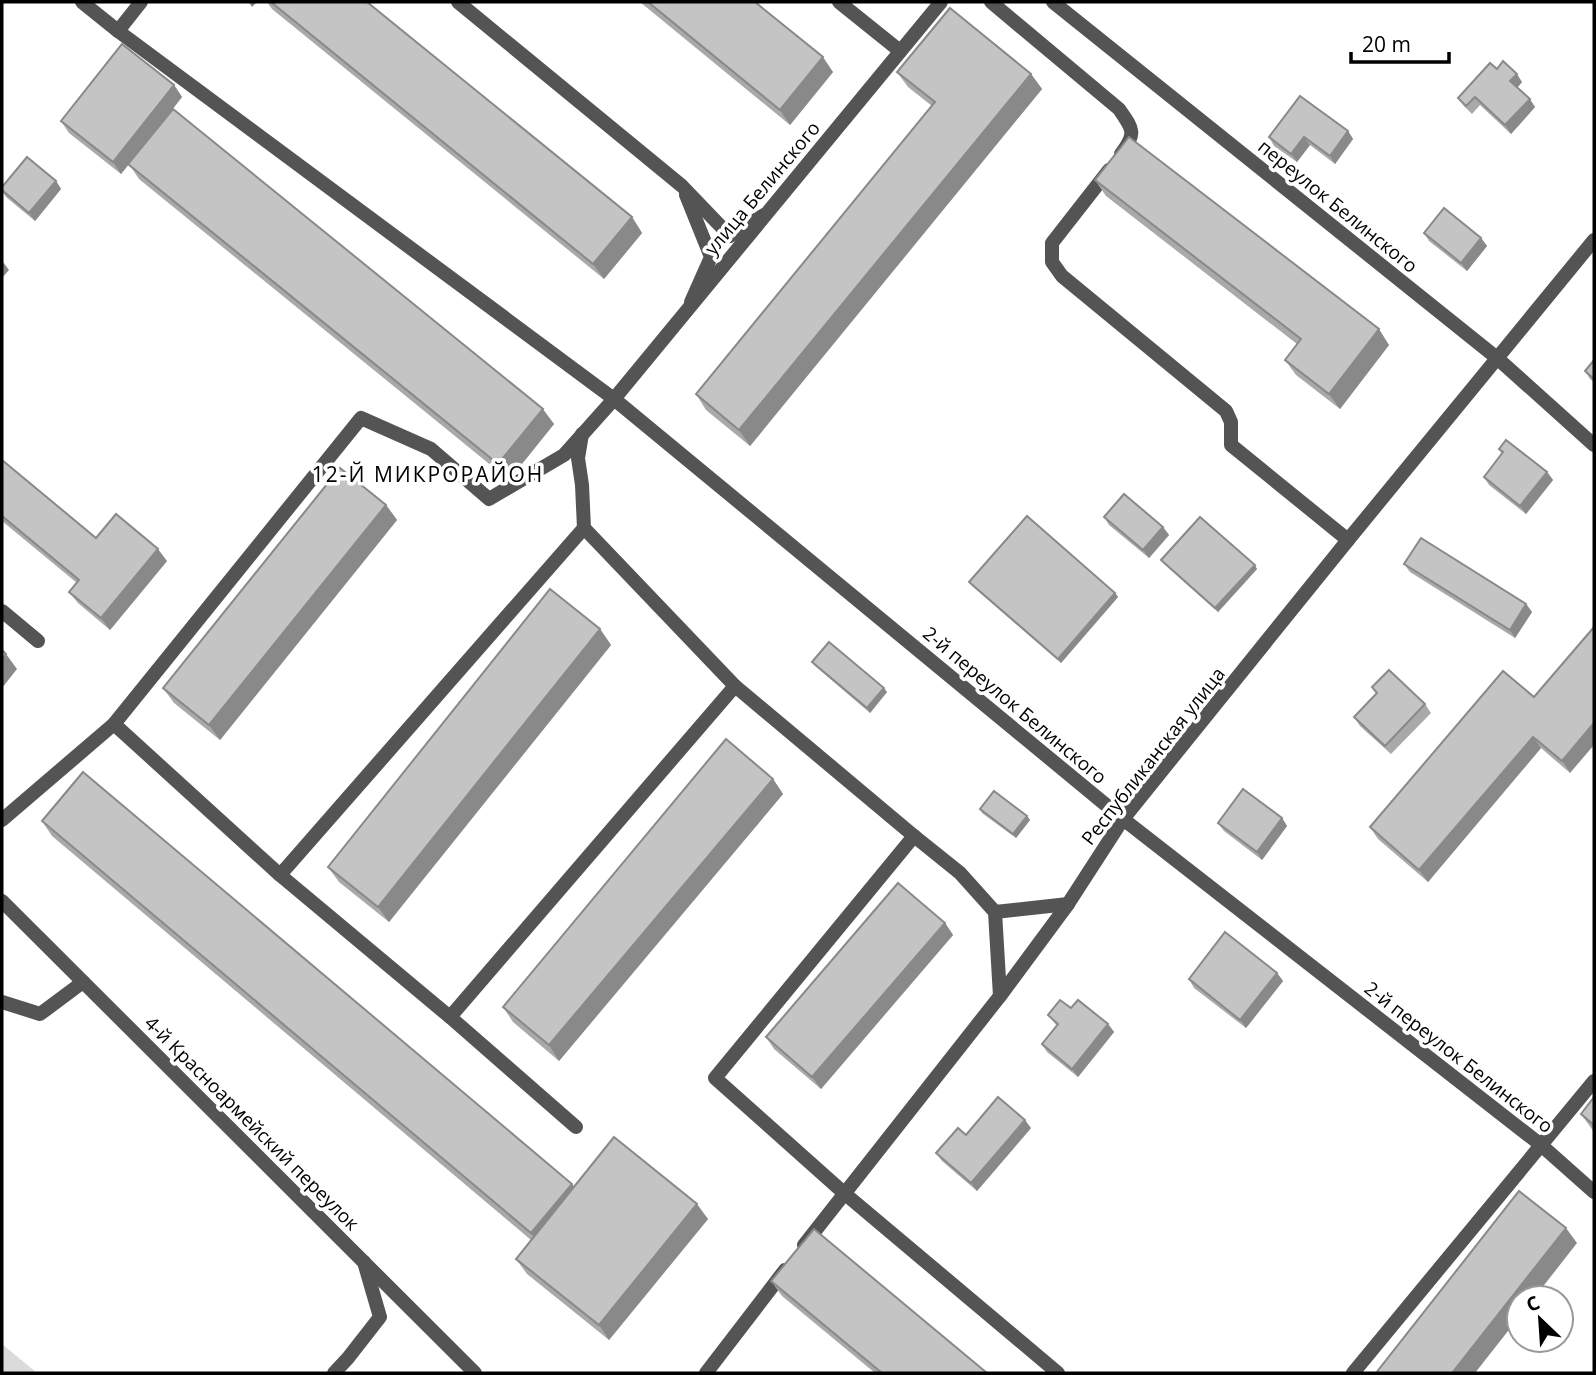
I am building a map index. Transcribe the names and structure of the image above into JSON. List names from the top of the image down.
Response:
{
  "streets": {
    "street": [
      "улица Белинского",
      "переулок Белинского",
      "2-й переулок Белинского",
      "Республиканская улица",
      "4-й Красноармейский переулок"
    ]
  },
  "crossings": [
    ["улица Белинского", "2-й переулок Белинского"],
    ["переулок Белинского", "Республиканская улица"],
    ["2-й переулок Белинского", "Республиканская улица"]
  ],
  "districts": ["12-Й МИКРОРАЙОН"],
  "scale_bar": "20 m",
  "north": "top left"
}
